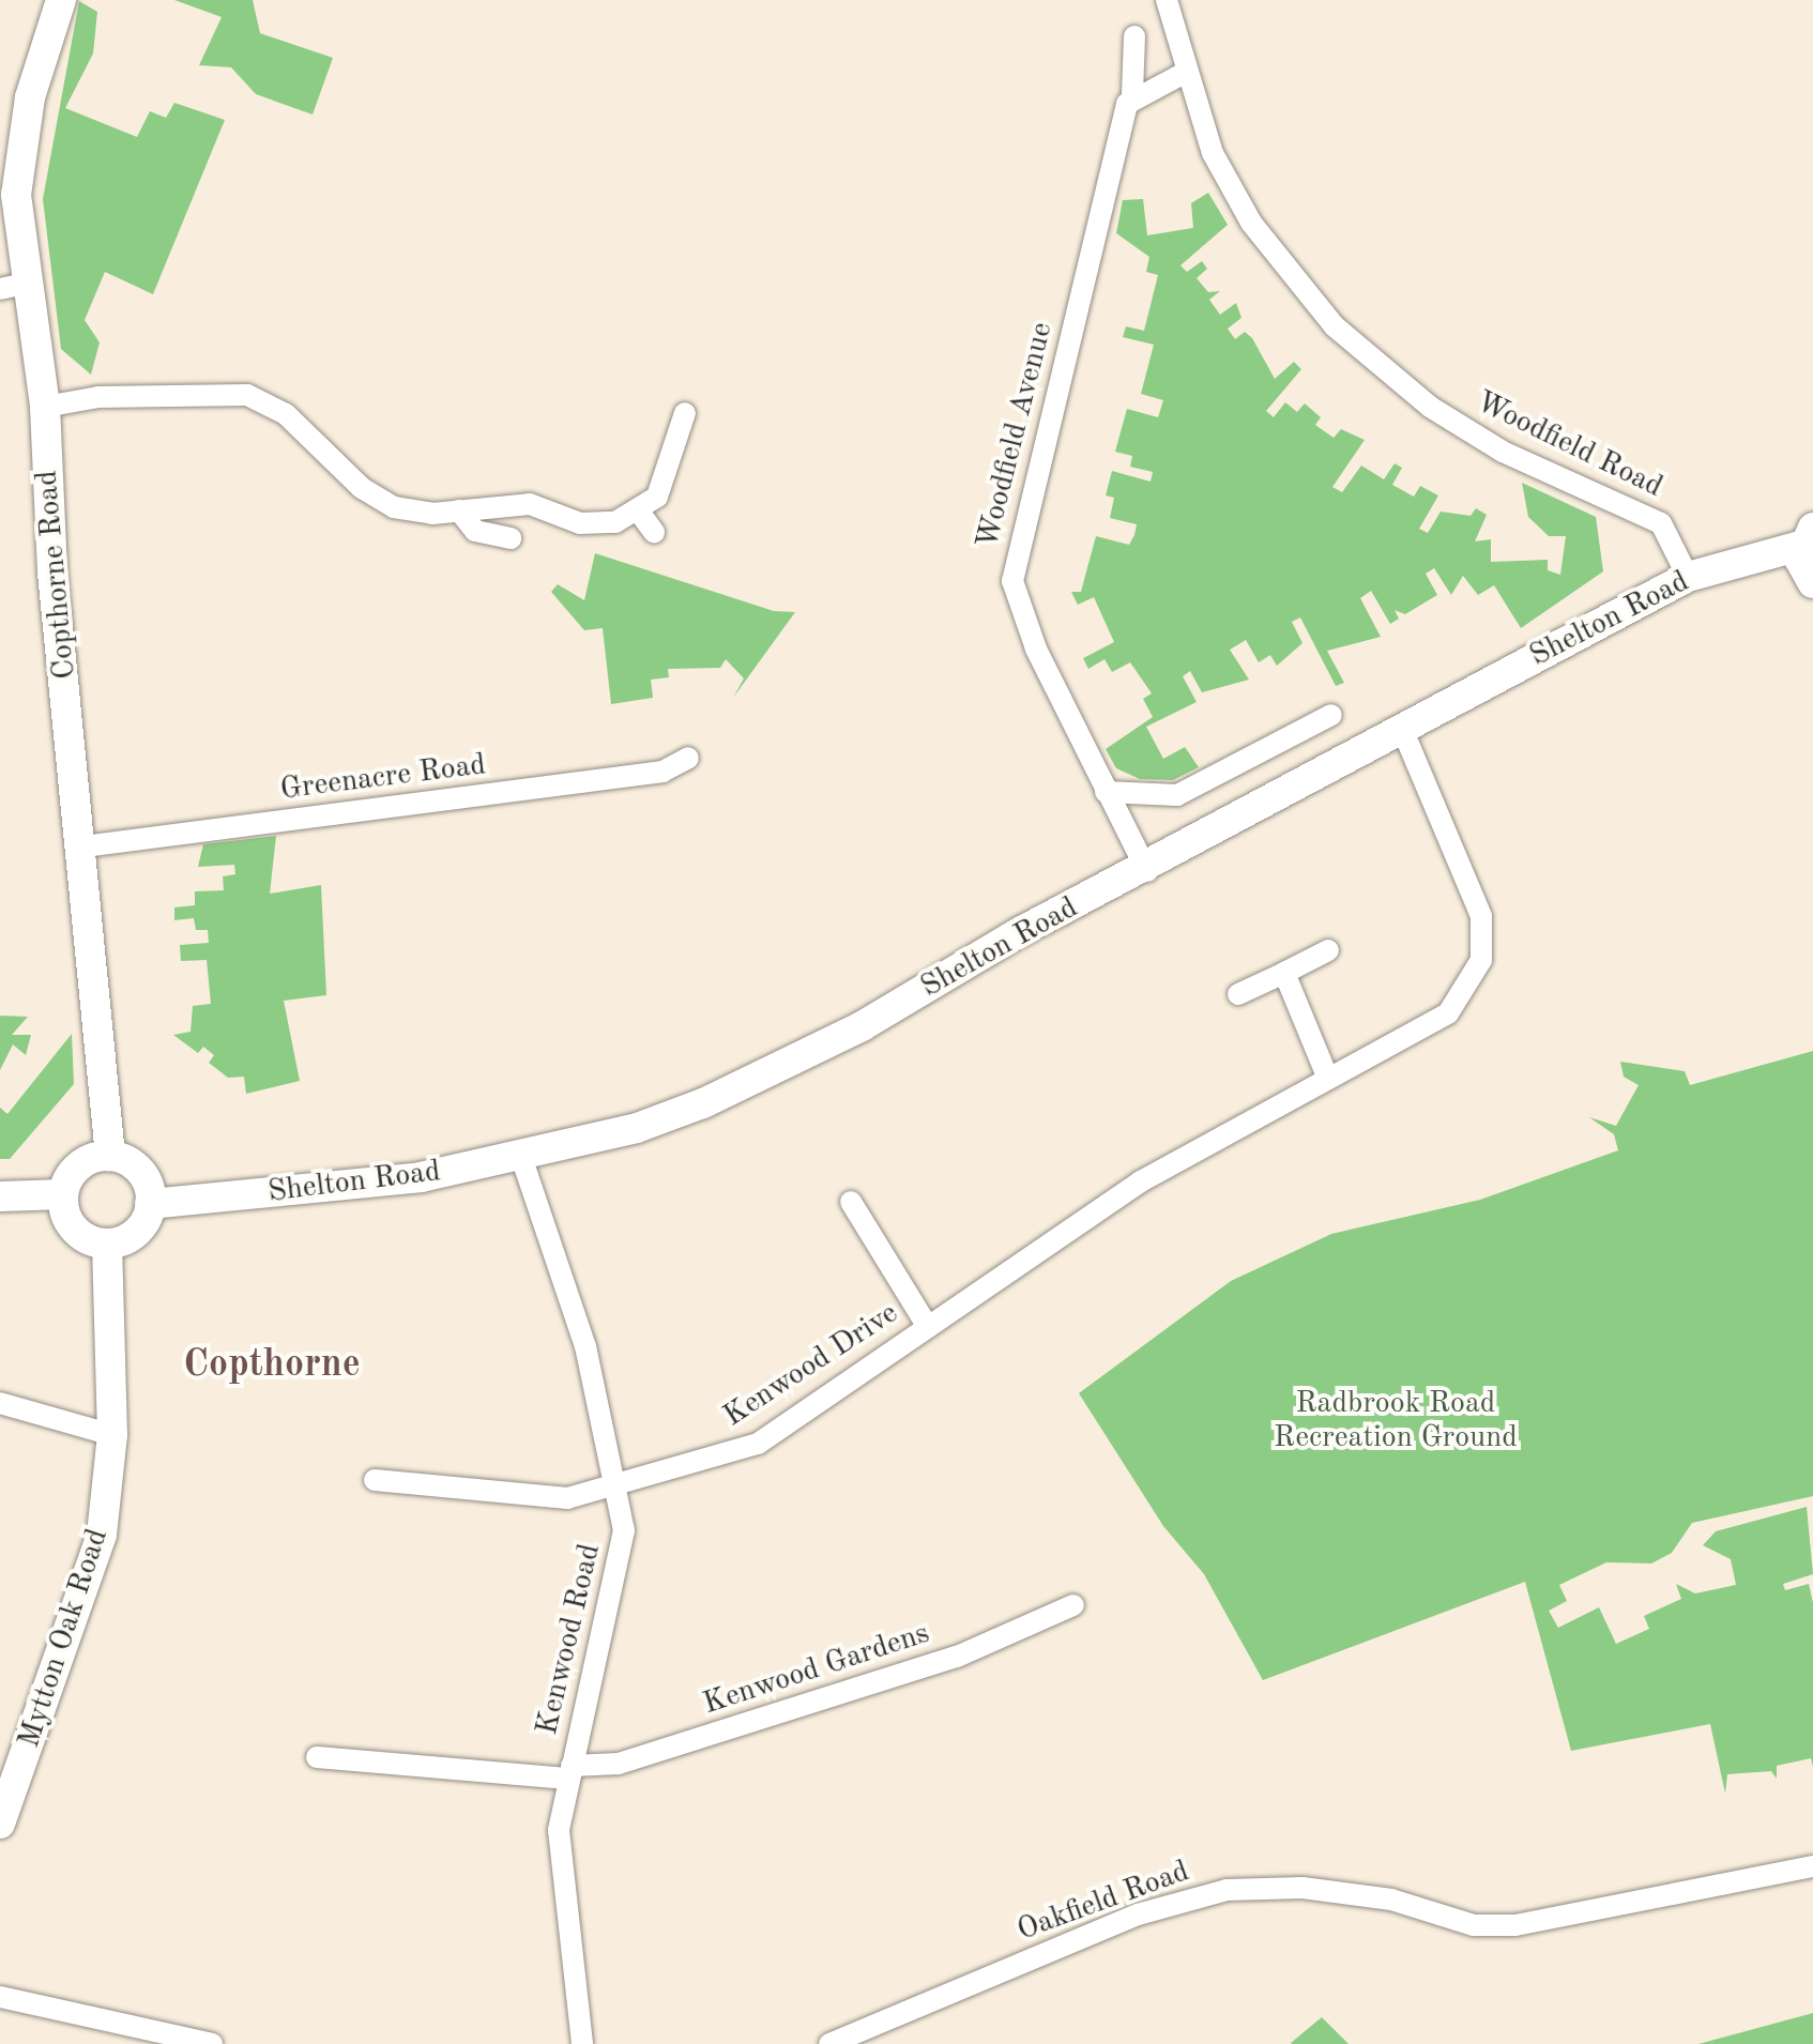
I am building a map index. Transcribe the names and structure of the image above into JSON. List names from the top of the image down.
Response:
{
  "streets": {
    "main road": ["Copthorne Road", "Shelton Road", "Mytton Oak Road"],
    "street": [
      "Woodfield Avenue",
      "Woodfield Road",
      "Greenacre Road",
      "Kenwood Drive",
      "Kenwood Road",
      "Kenwood Gardens",
      "Oakfield Road"
    ]
  },
  "crossings": [
    ["Woodfield Avenue", "Shelton Road"],
    ["Woodfield Road", "Shelton Road"],
    ["Copthorne Road", "Shelton Road"],
    ["Copthorne Road", "Greenacre Road"],
    ["Copthorne Road", "Mytton Oak Road"],
    ["Shelton Road", "Kenwood Drive"],
    ["Shelton Road", "Mytton Oak Road"],
    ["Shelton Road", "Kenwood Road"],
    ["Kenwood Drive", "Kenwood Road"],
    ["Kenwood Road", "Kenwood Gardens"]
  ],
  "districts": ["Copthorne"],
  "parks": ["Radbrook Road Recreation Ground"]
}
